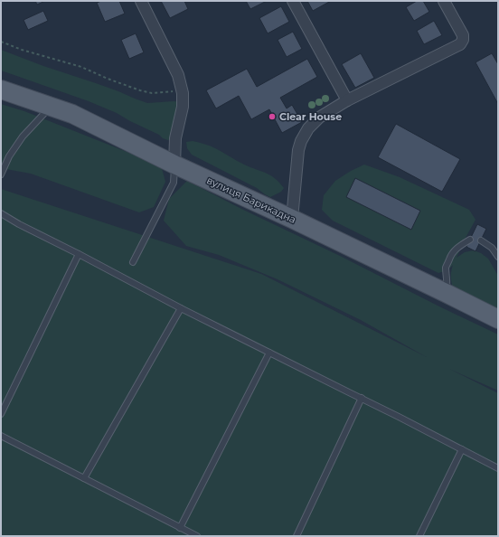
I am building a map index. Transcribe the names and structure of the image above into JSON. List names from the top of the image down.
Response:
{
  "streets": {
    "main road": ["вулиця Барикадна"]
  },
  "places": ["Clear House"]
}
